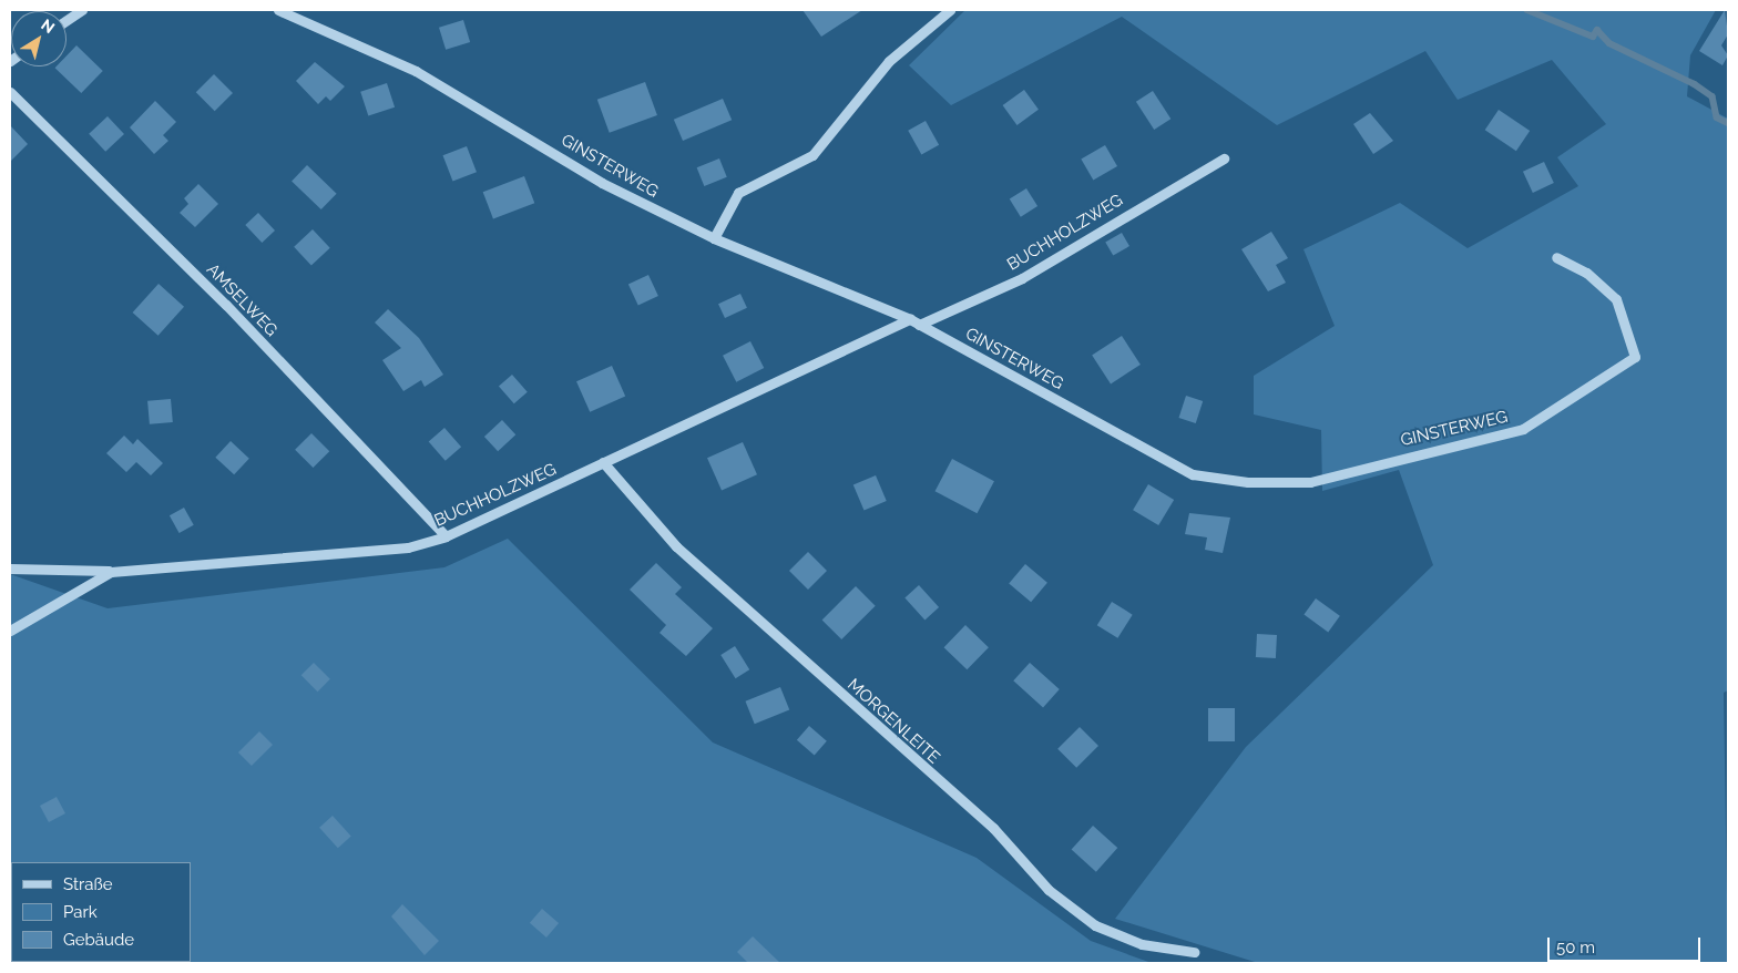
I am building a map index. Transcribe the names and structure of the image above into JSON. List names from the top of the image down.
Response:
{
  "streets": {
    "street": [
      "GINSTERWEG",
      "BUCHHOLZWEG",
      "AMSELWEG",
      "MORGENLEITE"
    ]
  },
  "crossings": [
    ["GINSTERWEG", "BUCHHOLZWEG"],
    ["BUCHHOLZWEG", "AMSELWEG"],
    ["BUCHHOLZWEG", "MORGENLEITE"]
  ],
  "legend": ["Straße", "Park", "Gebäude"],
  "scale_bar": "50 m",
  "north": "top right"
}
